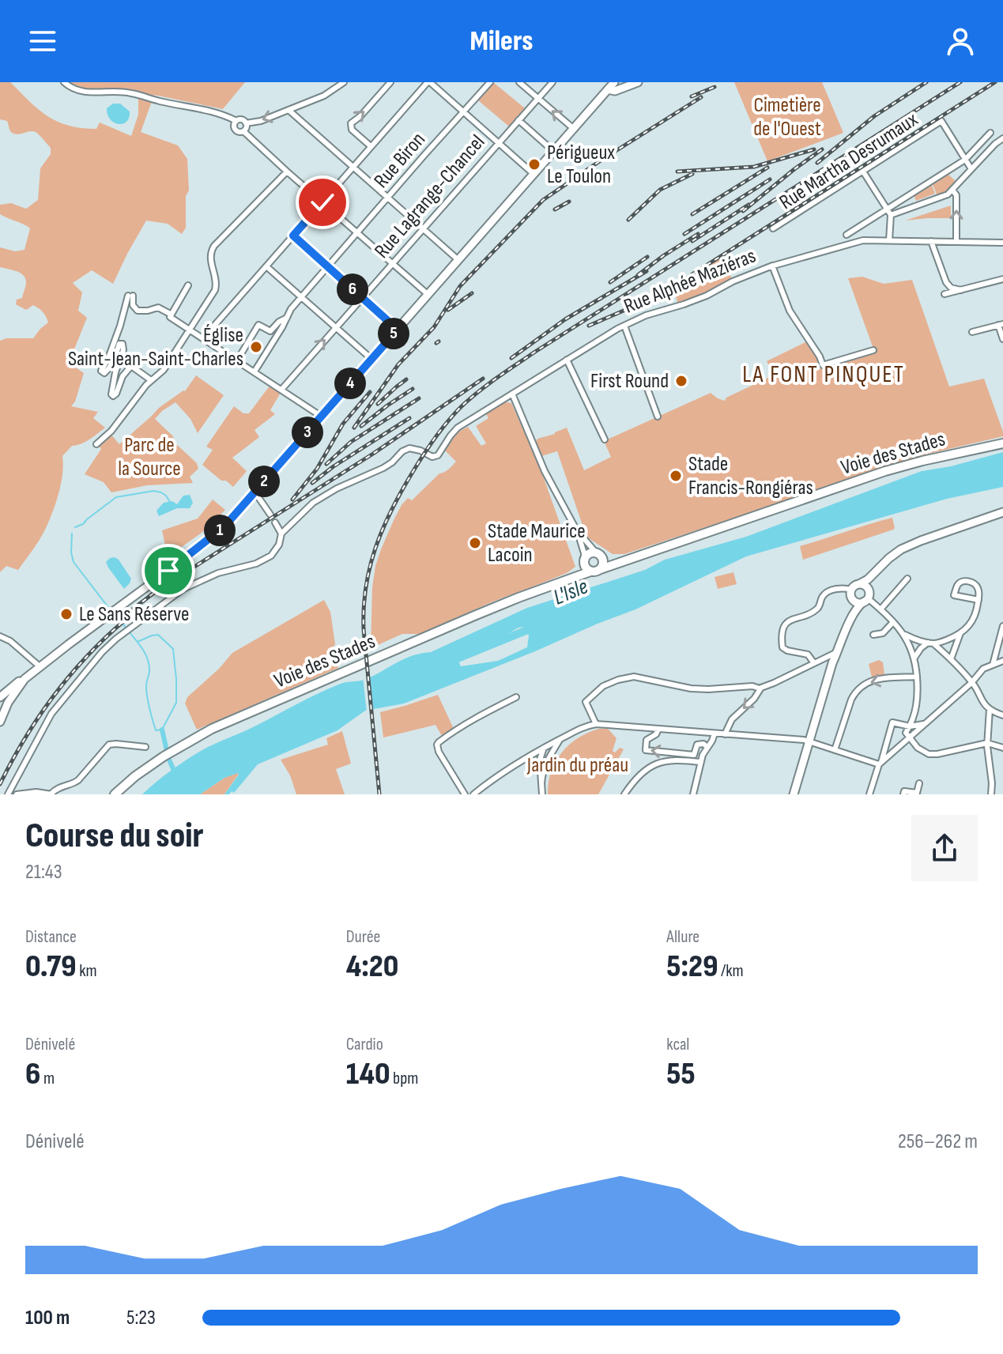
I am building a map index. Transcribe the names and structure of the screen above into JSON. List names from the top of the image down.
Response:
{
  "streets": {
    "main road": ["Voie des Stades"],
    "street": [
      "Rue Biron",
      "Rue Martha Desrumaux",
      "Rue Lagrange-Chancel",
      "Rue Alphée Maziéras"
    ]
  },
  "districts": ["LA FONT PINQUET"],
  "water": ["L'Isle"],
  "parks": ["Cimetière de l'Ouest", "Parc de la Source", "Jardin du préau"],
  "places": [
    "Périgueux Le Toulon",
    "Église Saint-Jean-Saint-Charles",
    "First Round",
    "Stade Francis-Rongiéras",
    "Stade Maurice Lacoin",
    "Le Sans Réserve"
  ],
  "page": {
    "header": "Milers",
    "pins": [
      "6",
      "5",
      "4",
      "3",
      "2",
      "1"
    ],
    "heading": ["Course du soir", "21:43"],
    "stats": [
      ["Distance", "0.79 km"],
      ["Durée", "4:20"],
      ["Allure", "5:29 /km"],
      ["Dénivelé", "6 m"],
      ["Cardio", "140 bpm"],
      ["kcal", "55"]
    ],
    "chart": ["Dénivelé", "256–262 m"],
    "list": [
      {
        "name": "100 m",
        "note": "5:23"
      }
    ]
  }
}
